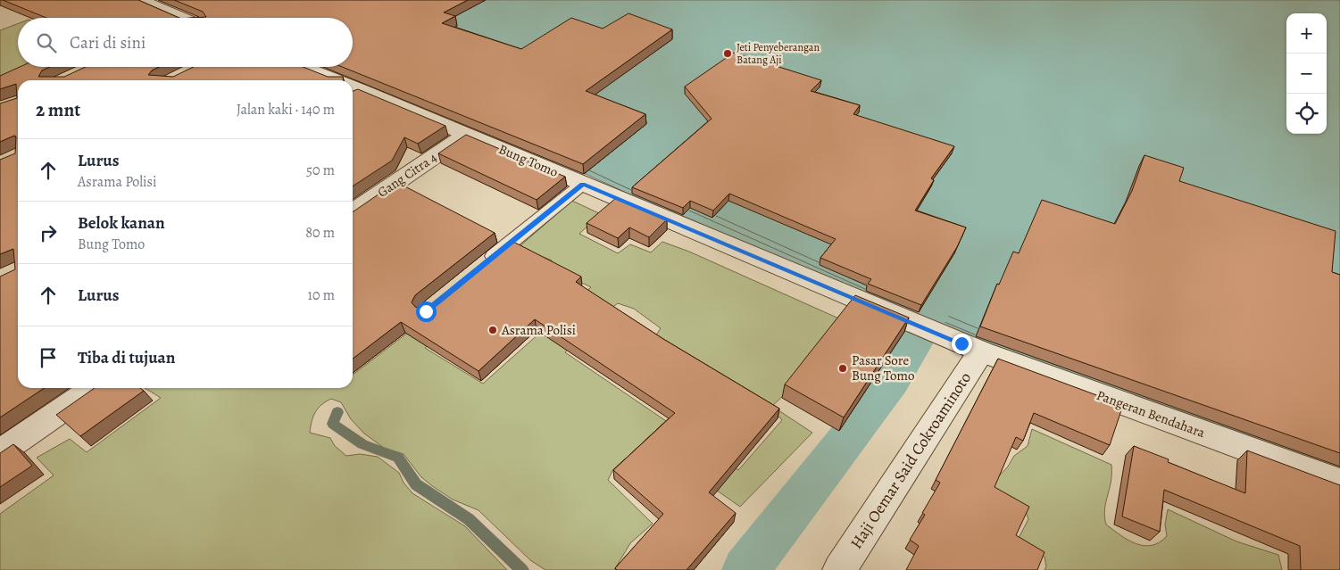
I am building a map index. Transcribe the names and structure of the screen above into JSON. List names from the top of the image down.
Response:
{
  "streets": {
    "street": [
      "Bung Tomo",
      "Gang Citra 4",
      "Pangeran Bendahara",
      "Haji Oemar Said Cokroaminoto"
    ]
  },
  "crossings": [
    ["Bung Tomo", "Gang Citra 4"],
    ["Bung Tomo", "Pangeran Bendahara"],
    ["Pangeran Bendahara", "Haji Oemar Said Cokroaminoto"]
  ],
  "places": ["Jeti Penyeberangan Batang Aji", "Asrama Polisi", "Pasar Sore Bung Tomo"],
  "page": {
    "map_buttons": ["+", "−"],
    "search": "Cari di sini",
    "heading": ["2 mnt", "Jalan kaki · 140 m"],
    "list": [
      ["Lurus", "Asrama Polisi", "50 m"],
      ["Belok kanan", "Bung Tomo", "80 m"],
      ["Lurus", "10 m"],
      "Tiba di tujuan"
    ]
  }
}
